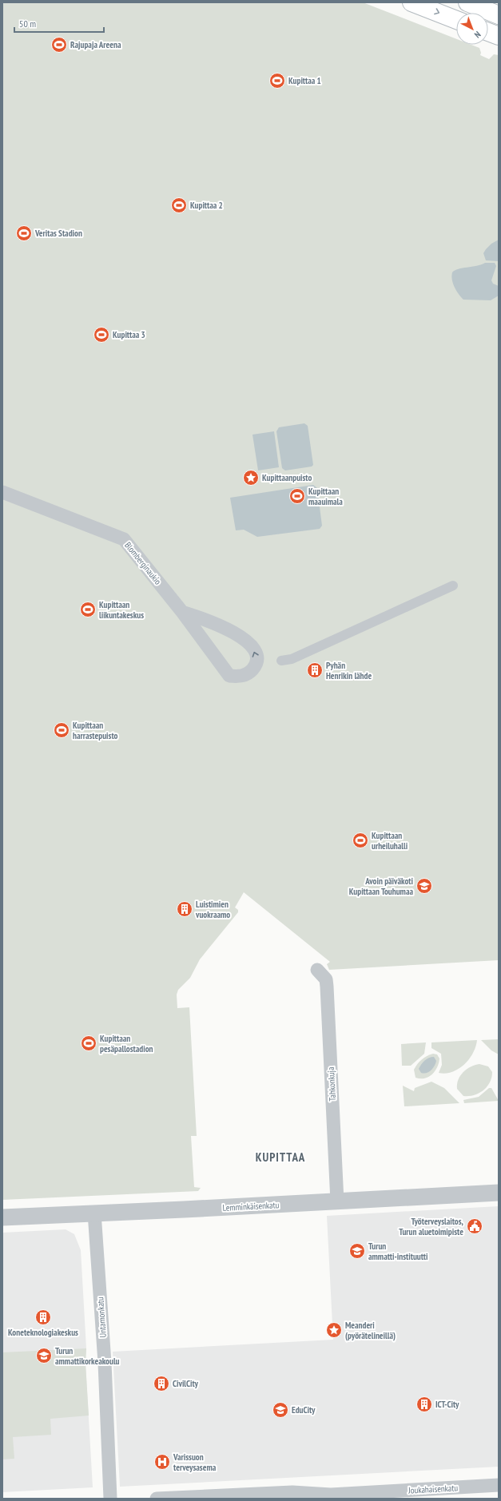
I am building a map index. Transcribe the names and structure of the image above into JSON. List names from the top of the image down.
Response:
{
  "streets": {
    "street": [
      "Blomberginaukio",
      "Tahkonkuja",
      "Lemminkäisenkatu",
      "Untamonkatu",
      "Joukahaisenkatu"
    ]
  },
  "crossings": [
    ["Tahkonkuja", "Lemminkäisenkatu"],
    ["Lemminkäisenkatu", "Untamonkatu"]
  ],
  "districts": ["KUPITTAA"],
  "places": {
    "sports": [
      "Rajupaja Areena",
      "Kupittaa 1",
      "Kupittaa 2",
      "Veritas Stadion",
      "Kupittaa 3",
      "Kupittaan maauimala",
      "Kupittaan liikuntakeskus",
      "Kupittaan harrastepuisto",
      "Kupittaan urheiluhalli",
      "Kupittaan pesäpallostadion"
    ],
    "place": ["Kupittaanpuisto", "Meanderi (pyörätelineillä)"],
    "building": [
      "Pyhän Henrikin lähde",
      "Luistimien vuokraamo",
      "Koneteknologiakeskus",
      "CivilCity",
      "ICT-City"
    ],
    "school or university": [
      "Avoin päiväkoti Kupittaan Touhumaa",
      "Turun ammatti-instituutti",
      "Turun ammattikorkeakoulu",
      "EduCity"
    ],
    "public building": ["Työterveyslaitos, Turun aluetoimipiste"],
    "hospital": ["Varissuon terveysasema"]
  },
  "scale_bar": "50 m",
  "north": "bottom right"
}
